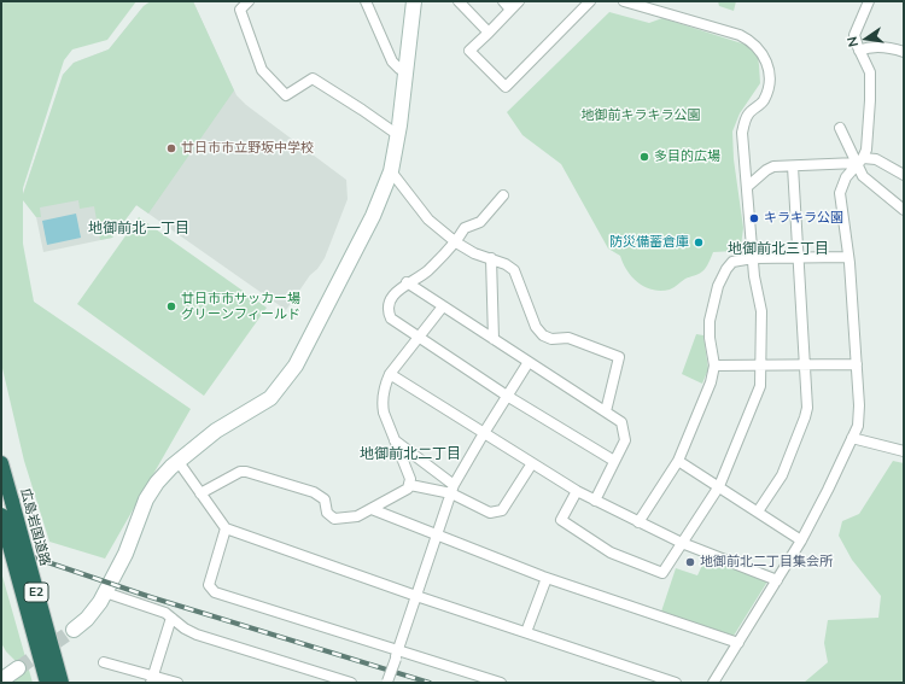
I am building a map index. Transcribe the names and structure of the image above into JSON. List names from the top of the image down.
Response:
{
  "streets": {
    "highway": ["広島岩国道路", "E2"]
  },
  "districts": ["地御前北一丁目", "地御前北三丁目", "地御前北二丁目"],
  "parks": ["地御前キラキラ公園"],
  "places": [
    "廿日市市立野坂中学校",
    "多目的広場",
    "キラキラ公園",
    "防災備蓄倉庫",
    "廿日市市サッカー場 グリーンフィールド",
    "地御前北二丁目集会所"
  ],
  "north": "left"
}
